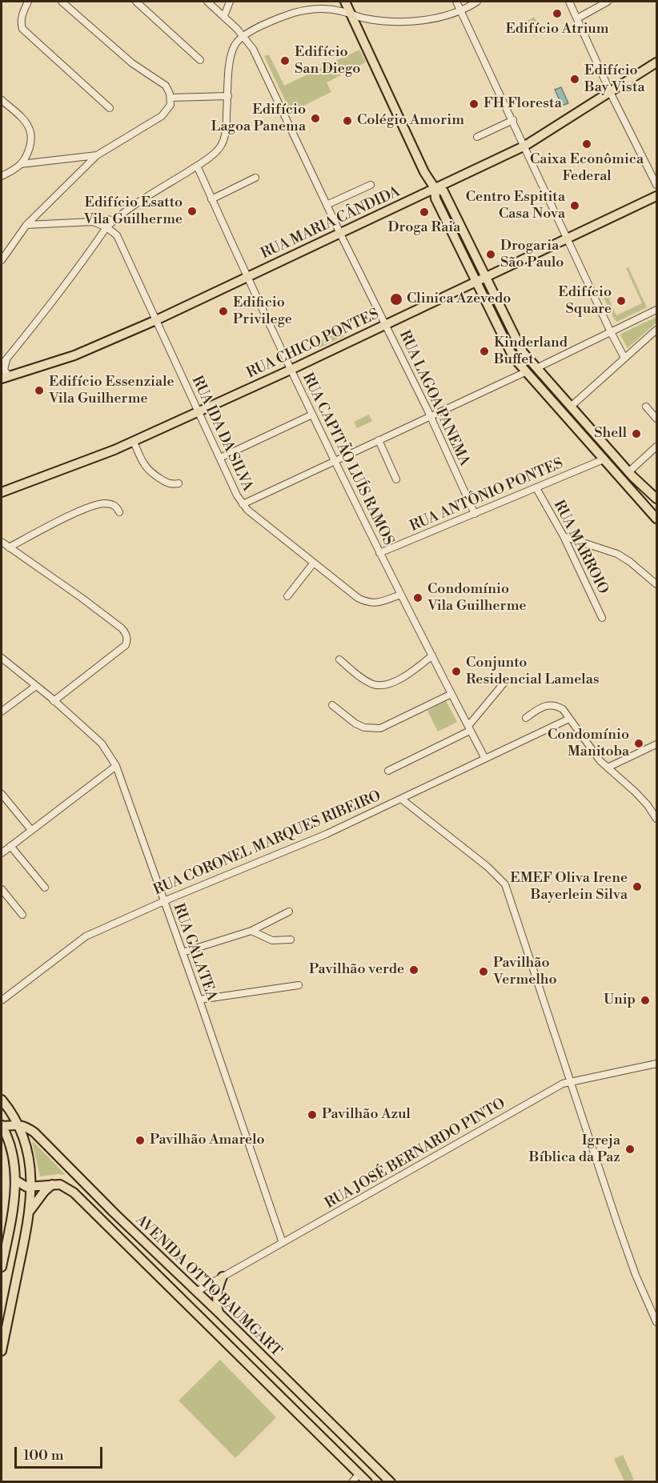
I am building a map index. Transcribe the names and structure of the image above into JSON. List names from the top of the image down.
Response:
{
  "streets": {
    "main road": ["RUA MARIA CÂNDIDA", "RUA CHICO PONTES", "AVENIDA OTTO BAUMGART"],
    "street": [
      "RUA LAGOA PANEMA",
      "RUA IDA DA SILVA",
      "RUA CAPITÃO LUÍS RAMOS",
      "RUA ANTÔNIO PONTES",
      "RUA MARROIO",
      "RUA CORONEL MARQUES RIBEIRO",
      "RUA GALATEA",
      "RUA JOSÉ BERNARDO PINTO"
    ]
  },
  "crossings": [
    ["RUA MARIA CÂNDIDA", "RUA LAGOA PANEMA"],
    ["RUA MARIA CÂNDIDA", "RUA IDA DA SILVA"],
    ["RUA MARIA CÂNDIDA", "RUA CAPITÃO LUÍS RAMOS"],
    ["RUA CHICO PONTES", "RUA LAGOA PANEMA"],
    ["RUA CHICO PONTES", "RUA IDA DA SILVA"],
    ["RUA CHICO PONTES", "RUA CAPITÃO LUÍS RAMOS"],
    ["RUA LAGOA PANEMA", "RUA ANTÔNIO PONTES"],
    ["RUA IDA DA SILVA", "RUA CAPITÃO LUÍS RAMOS"],
    ["RUA CAPITÃO LUÍS RAMOS", "RUA ANTÔNIO PONTES"],
    ["RUA ANTÔNIO PONTES", "RUA MARROIO"],
    ["RUA CORONEL MARQUES RIBEIRO", "RUA GALATEA"],
    ["RUA CORONEL MARQUES RIBEIRO", "RUA JOSÉ BERNARDO PINTO"],
    ["RUA GALATEA", "RUA JOSÉ BERNARDO PINTO"],
    ["RUA JOSÉ BERNARDO PINTO", "AVENIDA OTTO BAUMGART"]
  ],
  "places": [
    "Edifício Atrium",
    "Edifício San Diego",
    "Edifício Bay Vista",
    "FH Floresta",
    "Edifício Lagoa Panema",
    "Colégio Amorim",
    "Caixa Econômica Federal",
    "Centro Espitita Casa Nova",
    "Edifício Esatto Vila Guilherme",
    "Droga Raia",
    "Drogaria São Paulo",
    "Clinica Azevedo",
    "Edifício Square",
    "Edificio Privilege",
    "Kinderland Buffet",
    "Edifício Essenziale Vila Guilherme",
    "Shell",
    "Condomínio Vila Guilherme",
    "Conjunto Residencial Lamelas",
    "Condomínio Manitoba",
    "EMEF Oliva Irene Bayerlein Silva",
    "Pavilhão verde",
    "Pavilhão Vermelho",
    "Unip",
    "Pavilhão Azul",
    "Pavilhão Amarelo",
    "Igreja Bíblica da Paz"
  ],
  "scale_bar": "100 m"
}
